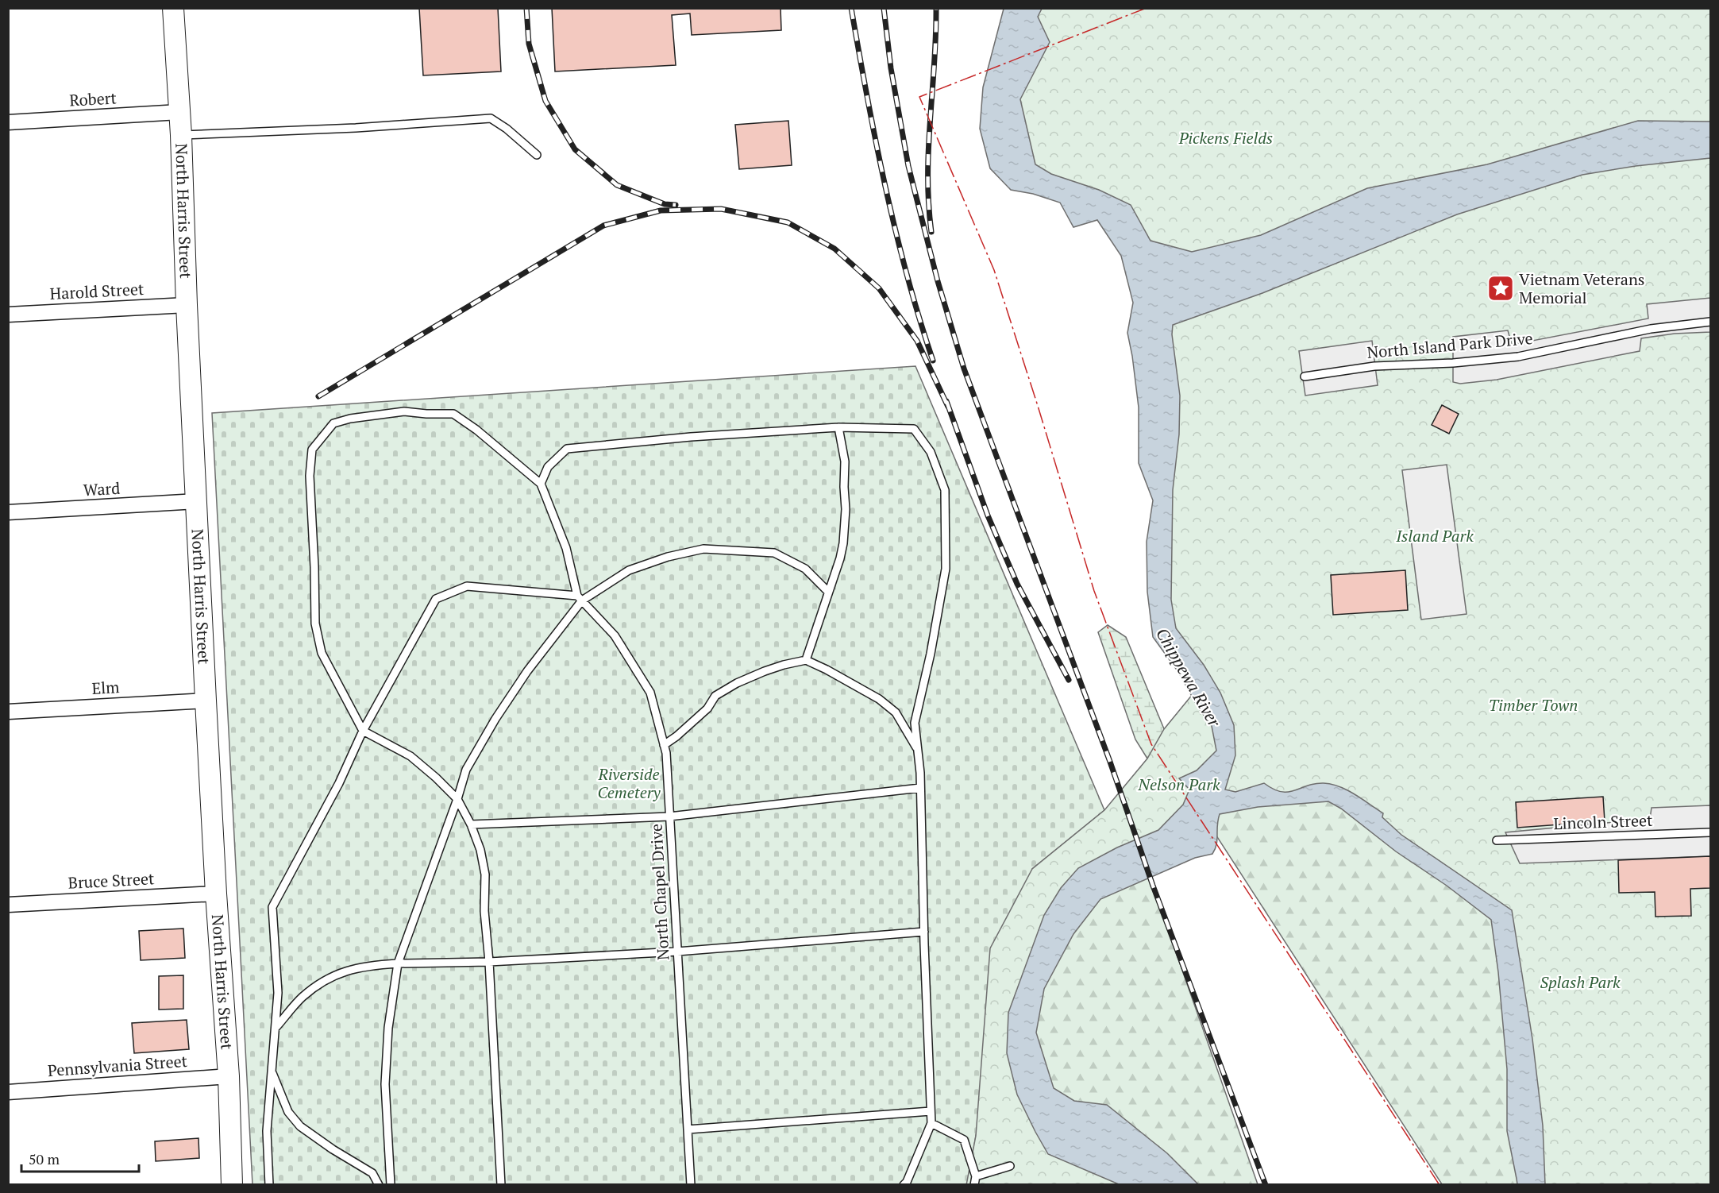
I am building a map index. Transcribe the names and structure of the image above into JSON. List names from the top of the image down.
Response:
{
  "streets": {
    "street": [
      "Robert",
      "North Harris Street",
      "Harold Street",
      "Ward",
      "Elm",
      "Bruce Street",
      "Pennsylvania Street"
    ],
    "lane": ["North Island Park Drive", "Lincoln Street", "North Chapel Drive"]
  },
  "crossings": [
    ["Robert", "North Harris Street"],
    ["North Harris Street", "Harold Street"],
    ["North Harris Street", "Ward"],
    ["North Harris Street", "Elm"],
    ["North Harris Street", "Bruce Street"],
    ["North Harris Street", "Pennsylvania Street"]
  ],
  "water": ["Chippewa River"],
  "parks": [
    "Pickens Fields",
    "Island Park",
    "Timber Town",
    "Riverside Cemetery",
    "Nelson Park",
    "Splash Park"
  ],
  "places": {
    "place": ["Vietnam Veterans Memorial"]
  },
  "scale_bar": "50 m"
}
